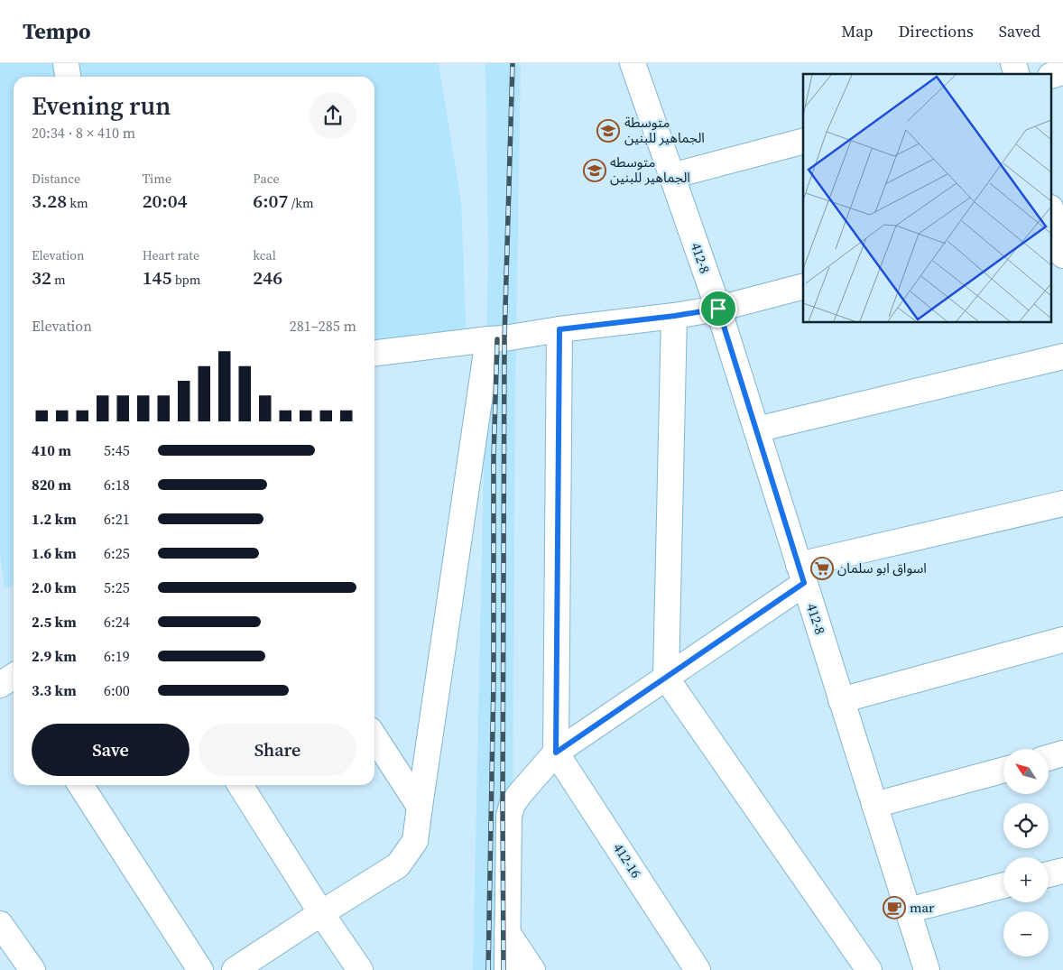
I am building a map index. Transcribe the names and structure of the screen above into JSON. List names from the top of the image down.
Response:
{
  "streets": {
    "street": ["412-8", "412-16"]
  },
  "places": {
    "school or university": ["متوسطة الجماهير للبنين", "متوسطه الجماهير للبنين"],
    "supermarket": ["اسواق ابو سلمان"],
    "cafe": ["mar"]
  },
  "north": "top left",
  "page": {
    "header": "Tempo",
    "nav": ["Map", "Directions", "Saved"],
    "heading": ["Evening run", "20:34 · 8 × 410 m"],
    "stats": [
      ["Distance", "3.28 km"],
      ["Time", "20:04"],
      ["Pace", "6:07 /km"],
      ["Elevation", "32 m"],
      ["Heart rate", "145 bpm"],
      ["kcal", "246"]
    ],
    "chart": ["Elevation", "281–285 m"],
    "list": [
      {
        "name": "410 m",
        "note": "5:45"
      },
      {
        "name": "820 m",
        "note": "6:18"
      },
      {
        "name": "1.2 km",
        "note": "6:21"
      },
      {
        "name": "1.6 km",
        "note": "6:25"
      },
      {
        "name": "2.0 km",
        "note": "5:25"
      },
      {
        "name": "2.5 km",
        "note": "6:24"
      },
      {
        "name": "2.9 km",
        "note": "6:19"
      },
      {
        "name": "3.3 km",
        "note": "6:00"
      }
    ],
    "buttons": ["Save", "Share"],
    "map_buttons": ["+", "−"]
  }
}
